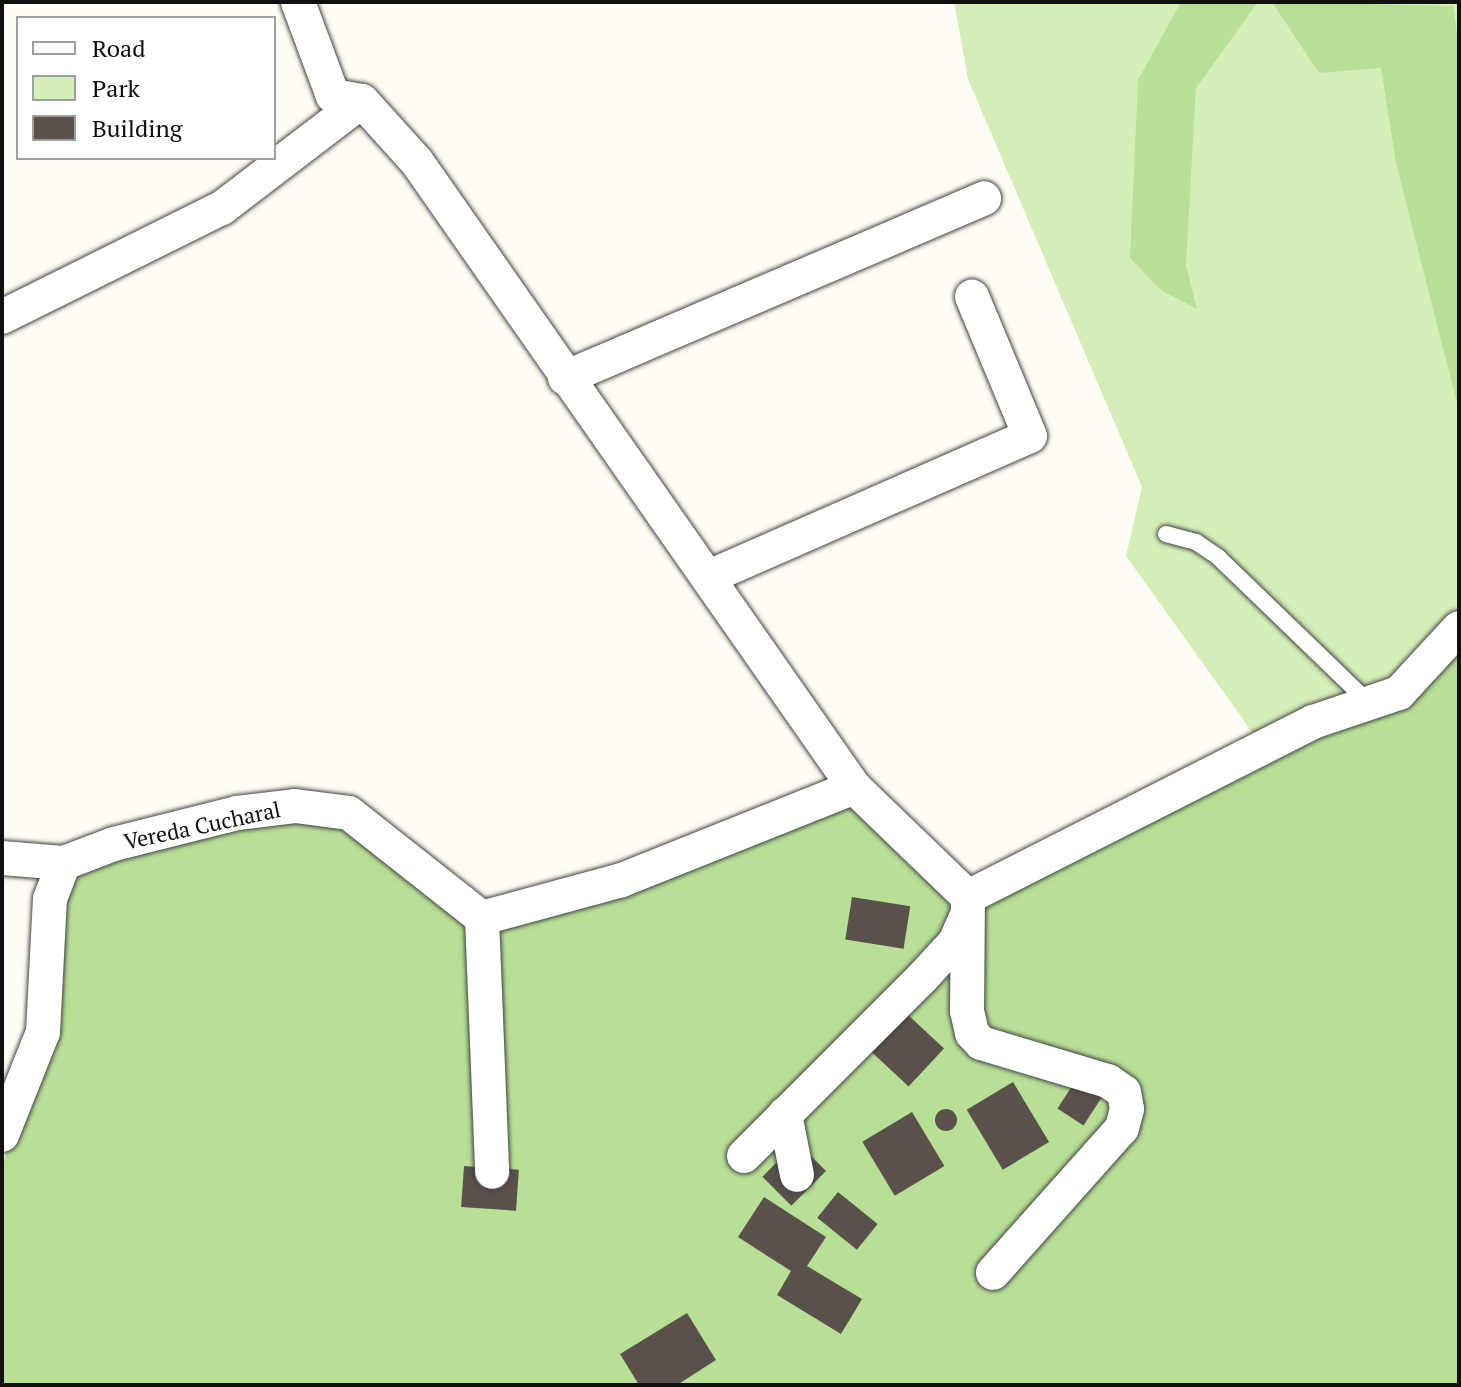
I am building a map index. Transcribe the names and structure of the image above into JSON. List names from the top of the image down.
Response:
{
  "streets": {
    "street": ["Vereda Cucharal"]
  },
  "legend": ["Road", "Park", "Building"]
}
